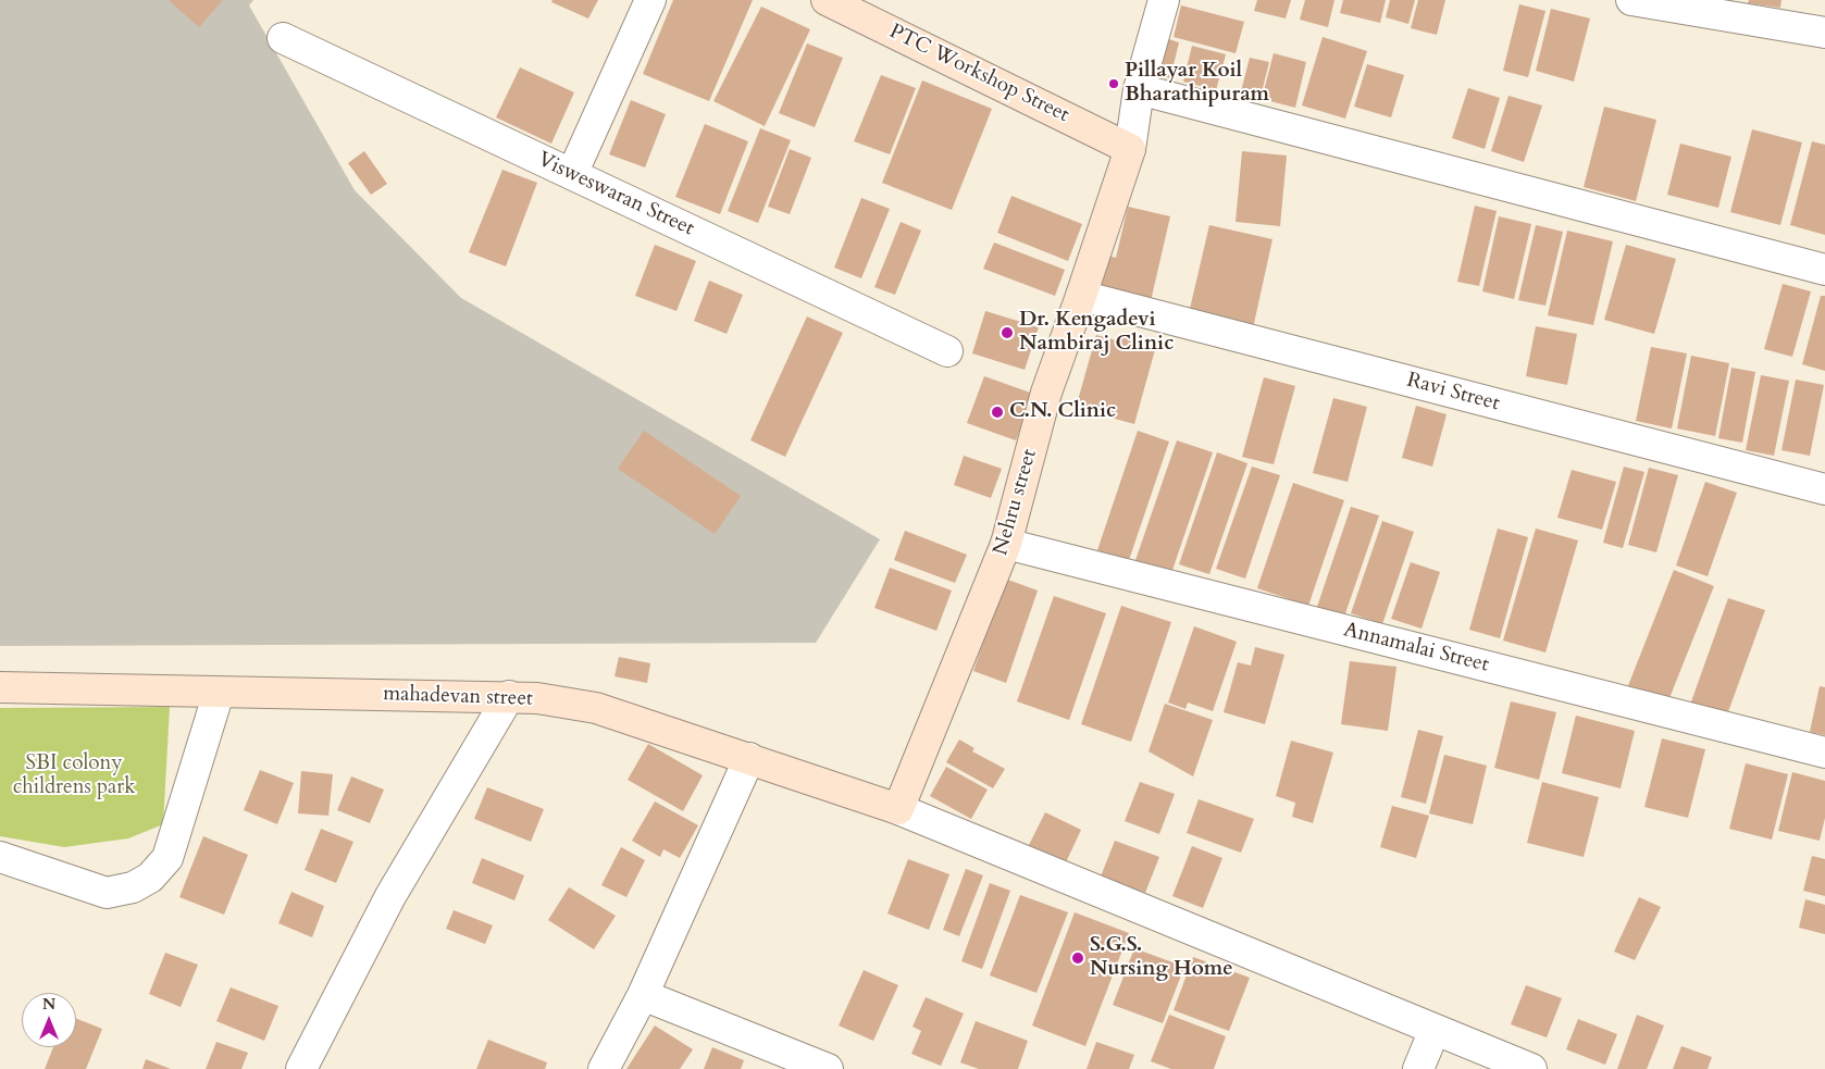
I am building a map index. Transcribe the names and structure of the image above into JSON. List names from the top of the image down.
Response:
{
  "streets": {
    "street": [
      "PTC Workshop Street",
      "Visweswaran Street",
      "Ravi Street",
      "Nehru street",
      "Annamalai Street",
      "mahadevan street"
    ]
  },
  "crossings": [
    ["PTC Workshop Street", "Nehru street"],
    ["Ravi Street", "Nehru street"],
    ["Nehru street", "Annamalai Street"],
    ["Nehru street", "mahadevan street"]
  ],
  "parks": ["SBI colony childrens park"],
  "places": [
    "Pillayar Koil Bharathipuram",
    "Dr. Kengadevi Nambiraj Clinic",
    "C.N. Clinic",
    "S.G.S. Nursing Home"
  ],
  "north": "top"
}
